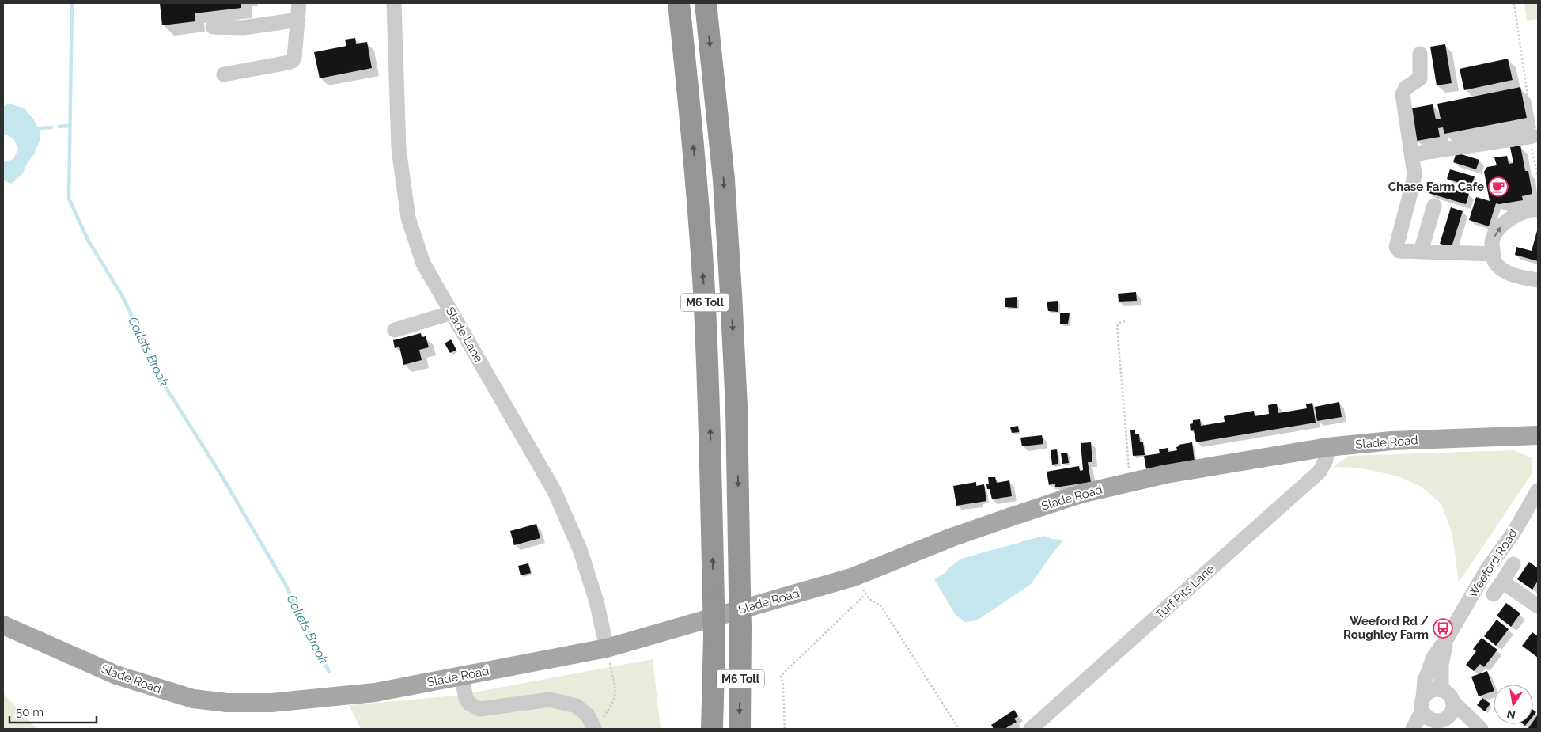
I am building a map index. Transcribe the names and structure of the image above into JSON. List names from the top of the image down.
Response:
{
  "streets": {
    "highway": ["M6 Toll"],
    "main road": ["Slade Road"],
    "street": ["Slade Lane", "Weeford Road", "Turf Pits Lane"]
  },
  "crossings": [
    ["Slade Lane", "Slade Road"],
    ["Slade Road", "Turf Pits Lane"]
  ],
  "water": ["Collets Brook"],
  "places": {
    "cafe": ["Chase Farm Cafe"],
    "bus stop": ["Weeford Rd / Roughley Farm"]
  },
  "scale_bar": "50 m",
  "north": "bottom"
}
